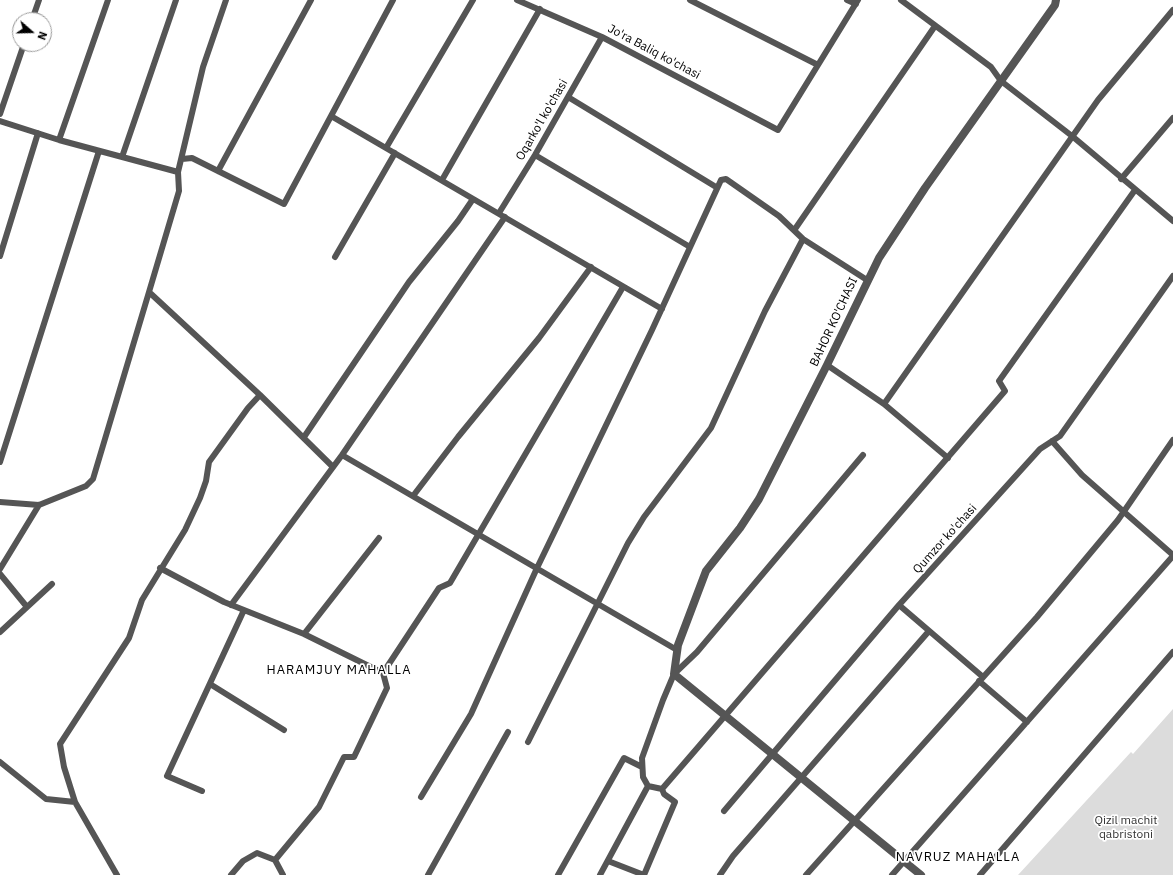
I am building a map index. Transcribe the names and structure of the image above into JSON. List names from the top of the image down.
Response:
{
  "streets": {
    "street": [
      "Jo'ra Baliq ko'chasi",
      "Oqarko'l ko'chasi",
      "BAHOR KO'CHASI",
      "Qumzor ko'chasi"
    ]
  },
  "crossings": [
    ["Jo'ra Baliq ko'chasi", "Oqarko'l ko'chasi"]
  ],
  "districts": ["HARAMJUY MAHALLA", "NAVRUZ MAHALLA"],
  "parks": ["Qizil machit qabristoni"],
  "north": "right"
}
